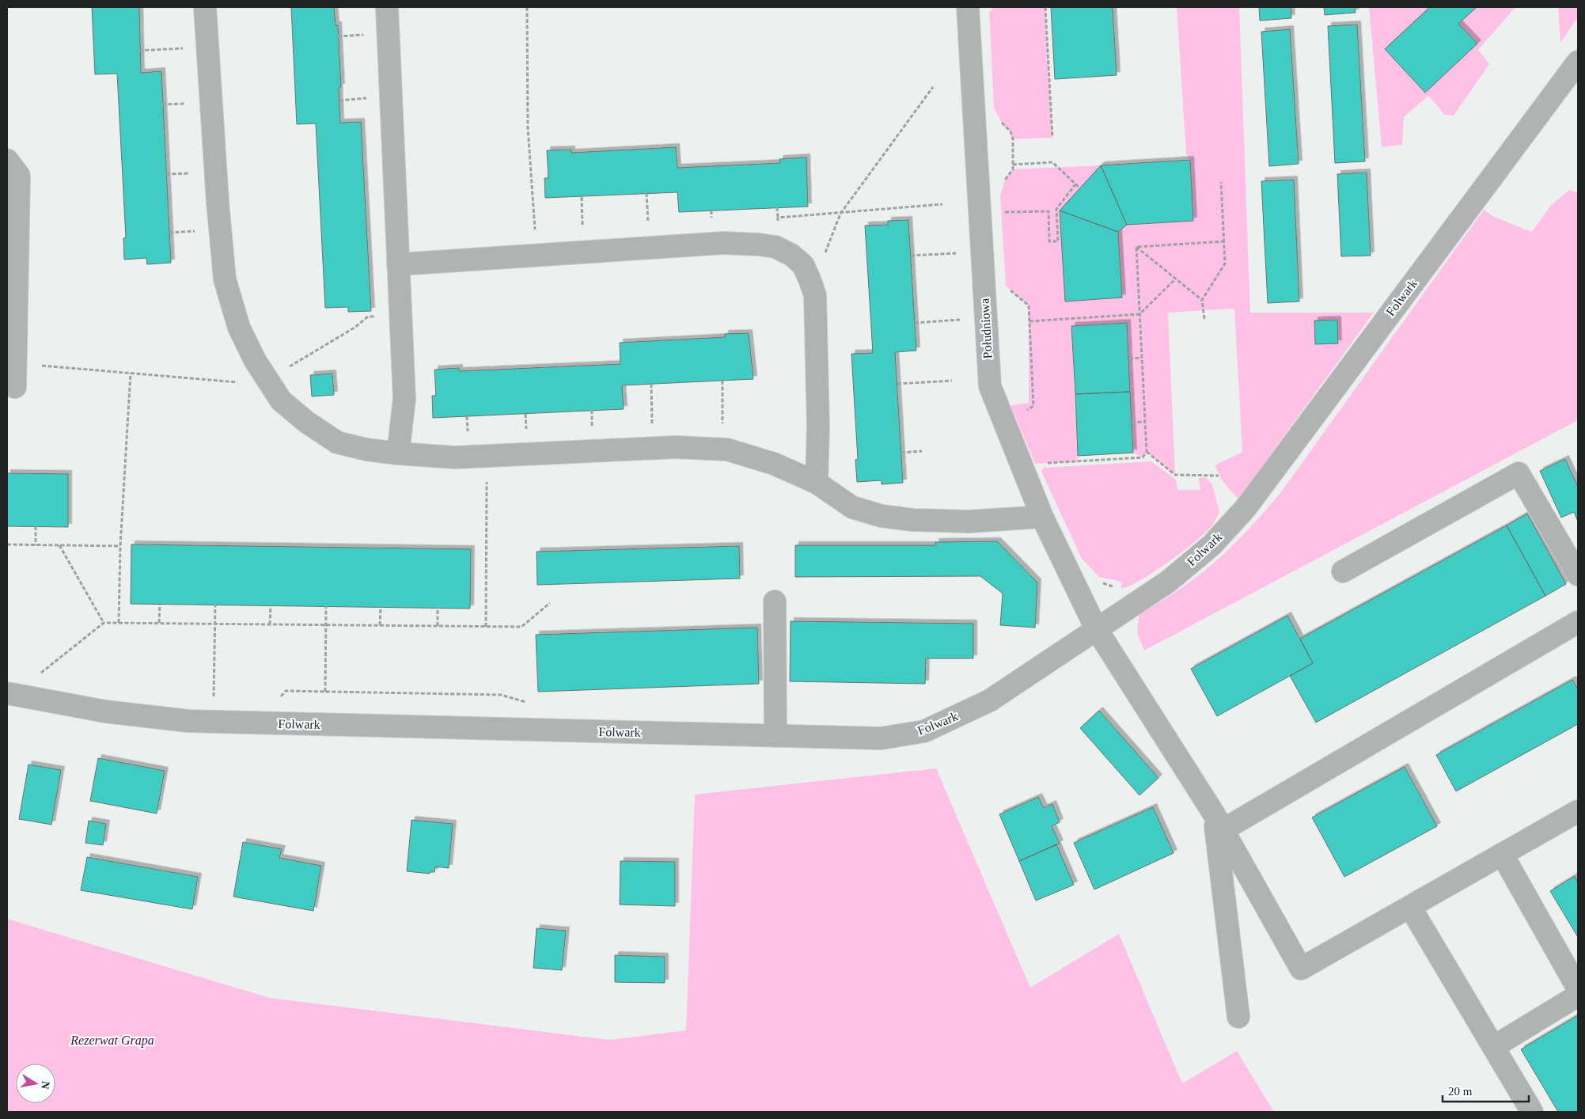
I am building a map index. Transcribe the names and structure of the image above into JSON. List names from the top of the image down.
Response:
{
  "streets": {
    "street": ["Folwark", "Południowa"]
  },
  "crossings": [
    ["Folwark", "Południowa"]
  ],
  "parks": ["Rezerwat Grapa"],
  "scale_bar": "20 m",
  "north": "right"
}
